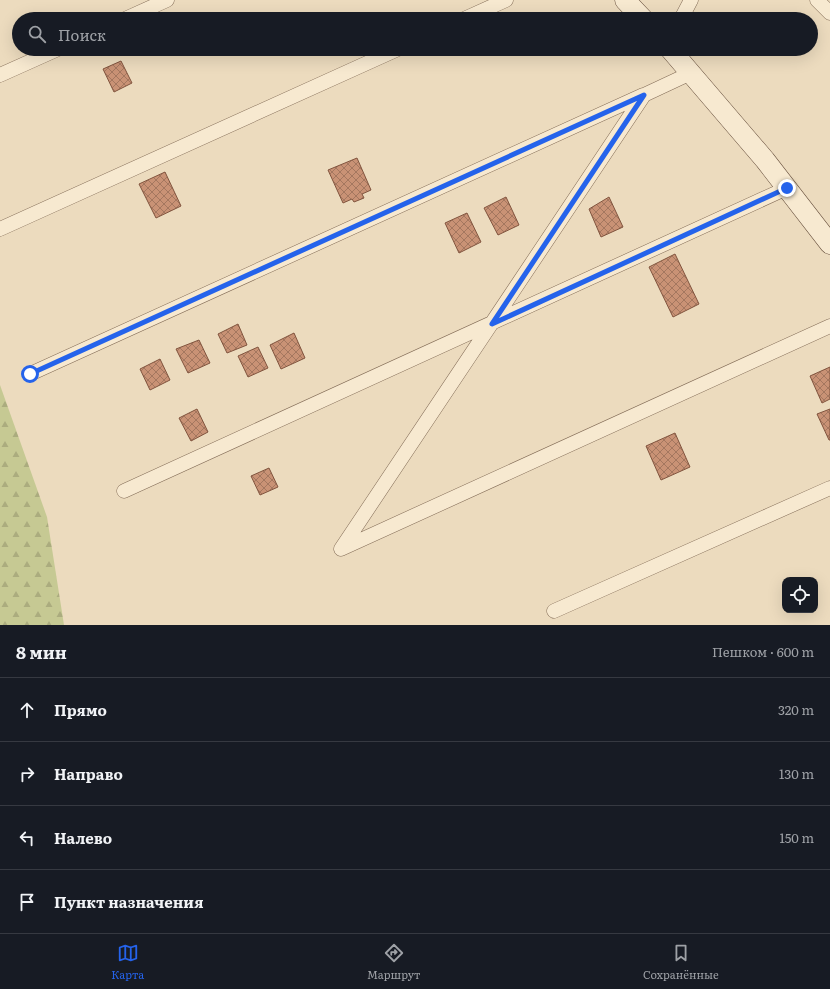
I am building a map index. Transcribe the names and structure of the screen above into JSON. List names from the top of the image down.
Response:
{
  "page": {
    "search": "Поиск",
    "heading": ["8 мин", "Пешком · 600 m"],
    "list": [
      ["Прямо", "320 m"],
      ["Направо", "130 m"],
      ["Налево", "150 m"],
      "Пункт назначения"
    ],
    "nav": ["Карта", "Маршрут", "Сохранённые"]
  }
}
